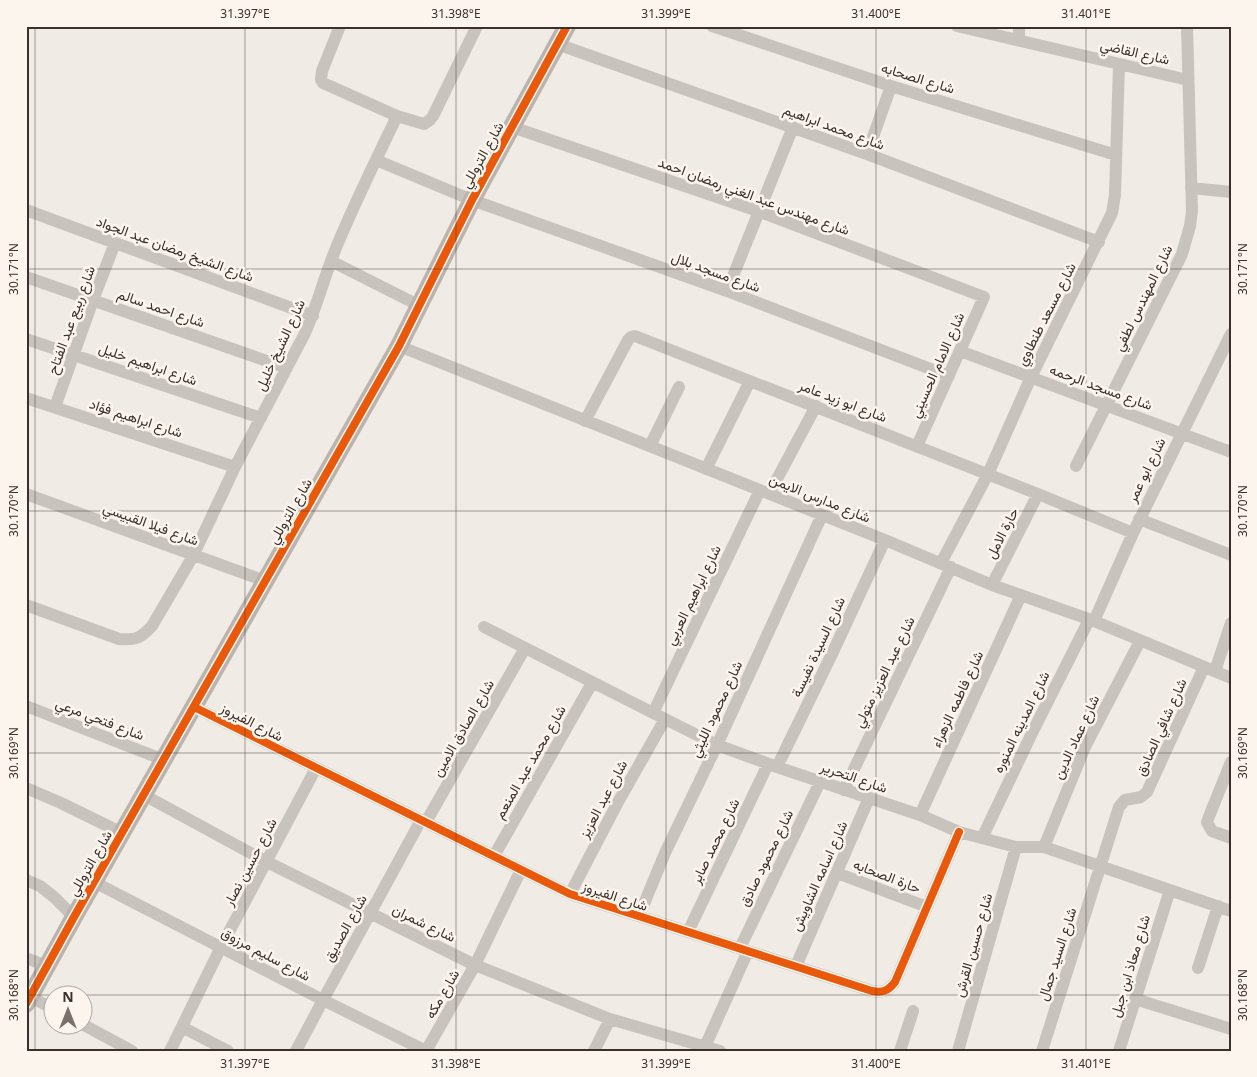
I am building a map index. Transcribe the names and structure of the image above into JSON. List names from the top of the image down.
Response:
{
  "streets": {
    "street": [
      "شارع القاضي",
      "شارع الصحابه",
      "شارع محمد ابراهيم",
      "شارع التروللي",
      "شارع مهندس عبد الغني رمضان احمد",
      "شارع الشيخ رمضان عبد الجواد",
      "شارع مسجد بلال",
      "شارع المهندس لطفي",
      "شارع احمد سالم",
      "شارع مسعد طنطاوي",
      "شارع ربيع عبد الفتاح",
      "شارع الشيخ خليل",
      "شارع ابراهيم خليل",
      "شارع الامام الحسيني",
      "شارع مسجد الرحمه",
      "شارع ابو زيد عامر",
      "شارع ابراهيم فؤاد",
      "شارع ابو عمر",
      "شارع مدارس الايمن",
      "شارع فيلا القبيسي",
      "حارة الامل",
      "شارع ابراهيم العربي",
      "شارع السيدة نفيسة",
      "شارع عبد العزيز متولي",
      "شارع فاطمه الزهراء",
      "شارع محمود الليثي",
      "شارع فتحي مرعي",
      "شارع الفيروز",
      "شارع المدينه المنوره",
      "شارع شافي الصادق",
      "شارع الصادق الامين",
      "شارع عماد الدين",
      "شارع محمد عبد المنعم",
      "شارع التحرير",
      "شارع عبد العزيز",
      "شارع محمد صابر",
      "شارع محمود صادق",
      "شارع حسين نصار",
      "شارع اسامه الشاويش",
      "حارة الصحابه",
      "شارع شمران",
      "شارع الصديق",
      "شارع حسين القرش",
      "شارع سليم مرزوق",
      "شارع السيد جمال",
      "شارع معاذ ابن جبل",
      "شارع مكه"
    ]
  },
  "crossings": [
    ["شارع القاضي", "شارع المهندس لطفي"],
    ["شارع القاضي", "شارع مسعد طنطاوي"],
    ["شارع الصحابه", "شارع مسعد طنطاوي"],
    ["شارع محمد ابراهيم", "شارع التروللي"],
    ["شارع محمد ابراهيم", "شارع مسعد طنطاوي"],
    ["شارع التروللي", "شارع مهندس عبد الغني رمضان احمد"],
    ["شارع التروللي", "شارع مسجد بلال"],
    ["شارع التروللي", "شارع مدارس الايمن"],
    ["شارع التروللي", "شارع فيلا القبيسي"],
    ["شارع التروللي", "شارع فتحي مرعي"],
    ["شارع التروللي", "شارع الفيروز"],
    ["شارع التروللي", "شارع شمران"],
    ["شارع التروللي", "شارع سليم مرزوق"],
    ["شارع مهندس عبد الغني رمضان احمد", "شارع الامام الحسيني"],
    ["شارع الشيخ رمضان عبد الجواد", "شارع ربيع عبد الفتاح"],
    ["شارع الشيخ رمضان عبد الجواد", "شارع الشيخ خليل"],
    ["شارع مسجد بلال", "شارع الشيخ خليل"],
    ["شارع مسجد بلال", "شارع الامام الحسيني"],
    ["شارع المهندس لطفي", "شارع مسجد الرحمه"],
    ["شارع احمد سالم", "شارع ربيع عبد الفتاح"],
    ["شارع احمد سالم", "شارع الشيخ خليل"],
    ["شارع مسعد طنطاوي", "شارع مسجد الرحمه"],
    ["شارع مسعد طنطاوي", "شارع ابو زيد عامر"],
    ["شارع مسعد طنطاوي", "شارع مدارس الايمن"],
    ["شارع مسعد طنطاوي", "شارع عبد العزيز متولي"],
    ["شارع ربيع عبد الفتاح", "شارع ابراهيم خليل"],
    ["شارع ربيع عبد الفتاح", "شارع ابراهيم فؤاد"],
    ["شارع الشيخ خليل", "شارع ابراهيم خليل"],
    ["شارع الشيخ خليل", "شارع ابراهيم فؤاد"],
    ["شارع الشيخ خليل", "شارع فيلا القبيسي"],
    ["شارع الامام الحسيني", "شارع مسجد الرحمه"],
    ["شارع الامام الحسيني", "شارع ابو زيد عامر"],
    ["شارع مسجد الرحمه", "شارع ابو عمر"],
    ["شارع ابو زيد عامر", "شارع ابو عمر"],
    ["شارع ابو زيد عامر", "شارع مدارس الايمن"],
    ["شارع ابو زيد عامر", "حارة الامل"],
    ["شارع ابو زيد عامر", "شارع ابراهيم العربي"],
    ["شارع ابو عمر", "شارع مدارس الايمن"],
    ["شارع ابو عمر", "شارع المدينه المنوره"],
    ["شارع مدارس الايمن", "حارة الامل"],
    ["شارع مدارس الايمن", "شارع ابراهيم العربي"],
    ["شارع مدارس الايمن", "شارع السيدة نفيسة"],
    ["شارع مدارس الايمن", "شارع عبد العزيز متولي"],
    ["شارع مدارس الايمن", "شارع فاطمه الزهراء"],
    ["شارع مدارس الايمن", "شارع محمود الليثي"],
    ["شارع مدارس الايمن", "شارع المدينه المنوره"],
    ["شارع مدارس الايمن", "شارع شافي الصادق"],
    ["شارع مدارس الايمن", "شارع عماد الدين"],
    ["شارع ابراهيم العربي", "شارع التحرير"],
    ["شارع السيدة نفيسة", "شارع التحرير"],
    ["شارع السيدة نفيسة", "شارع محمد صابر"],
    ["شارع عبد العزيز متولي", "شارع التحرير"],
    ["شارع فاطمه الزهراء", "شارع التحرير"],
    ["شارع محمود الليثي", "شارع الفيروز"],
    ["شارع محمود الليثي", "شارع التحرير"],
    ["شارع الفيروز", "شارع الصادق الامين"],
    ["شارع الفيروز", "شارع محمد عبد المنعم"],
    ["شارع الفيروز", "شارع التحرير"],
    ["شارع الفيروز", "شارع عبد العزيز"],
    ["شارع الفيروز", "شارع محمد صابر"],
    ["شارع الفيروز", "شارع محمود صادق"],
    ["شارع الفيروز", "شارع حسين نصار"],
    ["شارع الفيروز", "شارع اسامه الشاويش"],
    ["شارع الفيروز", "حارة الصحابه"],
    ["شارع الفيروز", "شارع الصديق"],
    ["شارع الفيروز", "شارع مكه"],
    ["شارع المدينه المنوره", "شارع التحرير"],
    ["شارع شافي الصادق", "شارع التحرير"],
    ["شارع شافي الصادق", "شارع السيد جمال"],
    ["شارع الصادق الامين", "شارع التحرير"],
    ["شارع الصادق الامين", "شارع الصديق"],
    ["شارع عماد الدين", "شارع التحرير"],
    ["شارع محمد عبد المنعم", "شارع التحرير"],
    ["شارع التحرير", "شارع عبد العزيز"],
    ["شارع التحرير", "شارع محمد صابر"],
    ["شارع التحرير", "شارع محمود صادق"],
    ["شارع التحرير", "شارع اسامه الشاويش"],
    ["شارع التحرير", "شارع حسين القرش"],
    ["شارع التحرير", "شارع السيد جمال"],
    ["شارع التحرير", "شارع معاذ ابن جبل"],
    ["شارع محمود صادق", "شارع شمران"],
    ["شارع حسين نصار", "شارع شمران"],
    ["شارع حسين نصار", "شارع سليم مرزوق"],
    ["شارع اسامه الشاويش", "حارة الصحابه"],
    ["شارع شمران", "شارع الصديق"],
    ["شارع شمران", "شارع مكه"],
    ["شارع الصديق", "شارع سليم مرزوق"],
    ["شارع سليم مرزوق", "شارع مكه"]
  ],
  "north": "top",
  "coordinates": [
    "31.397°E",
    "31.398°E",
    "31.399°E",
    "31.400°E",
    "31.401°E",
    "30.171°N",
    "30.170°N",
    "30.169°N",
    "30.168°N"
  ]
}
